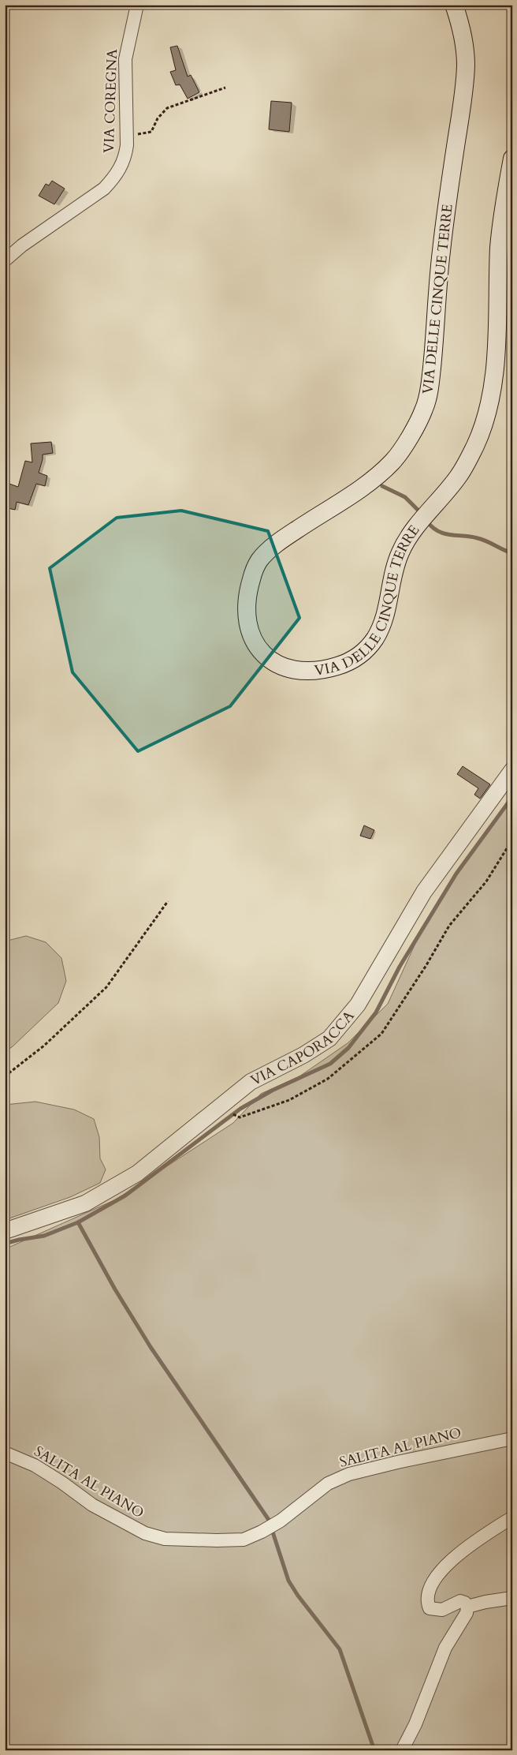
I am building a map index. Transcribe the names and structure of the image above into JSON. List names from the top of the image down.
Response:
{
  "streets": {
    "main road": ["VIA DELLE CINQUE TERRE"],
    "street": ["VIA COREGNA", "VIA CAPORACCA", "SALITA AL PIANO"]
  }
}
